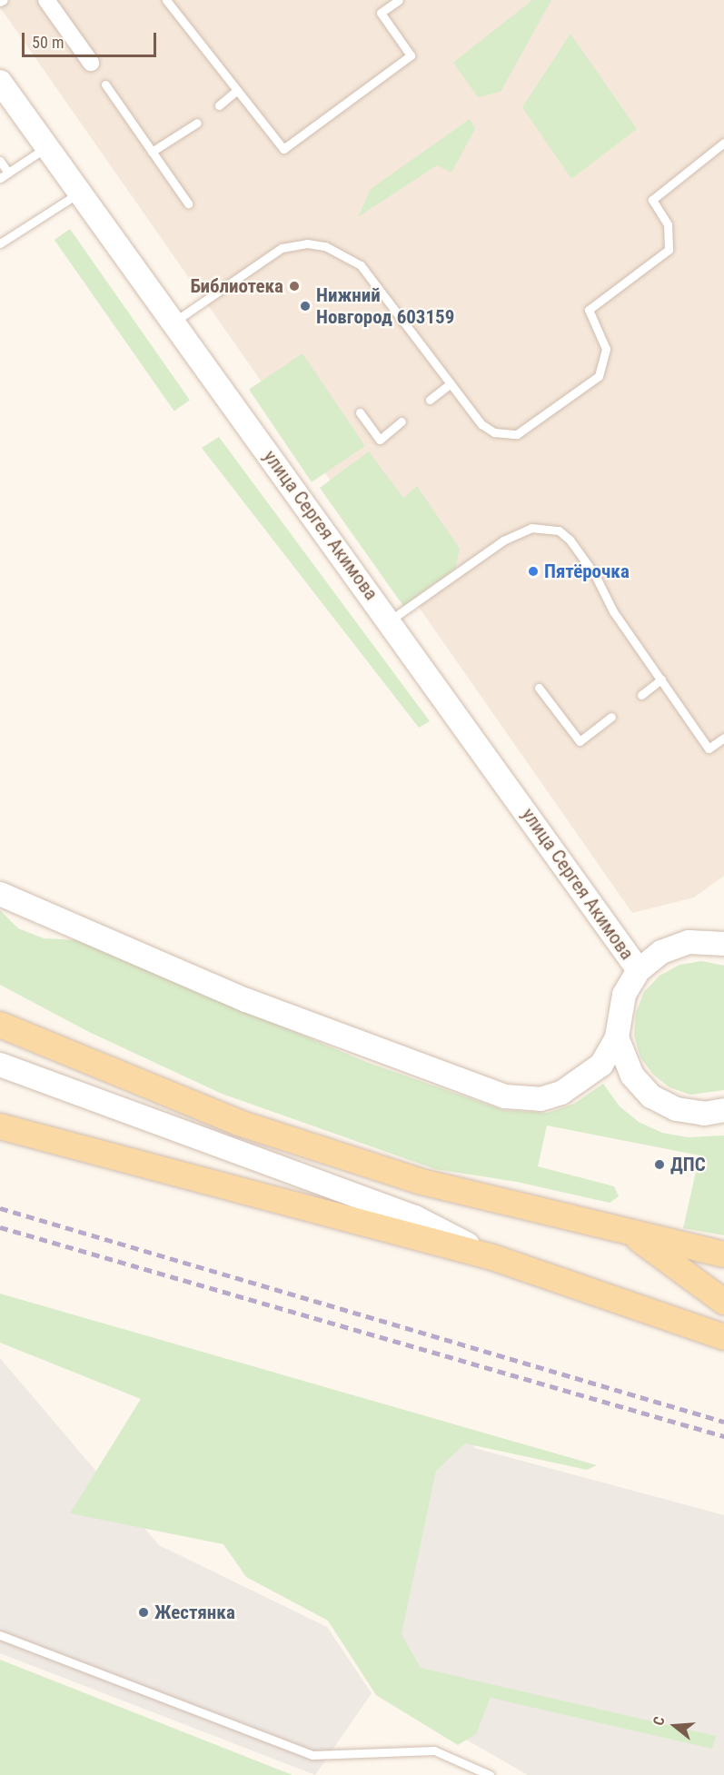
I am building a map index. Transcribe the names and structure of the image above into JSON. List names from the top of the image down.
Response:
{
  "streets": {
    "street": ["улица Сергея Акимова"]
  },
  "places": [
    "Библиотека",
    "Нижний Новгород 603159",
    "Пятёрочка",
    "ДПС",
    "Жестянка"
  ],
  "scale_bar": "50 m",
  "north": "left"
}
